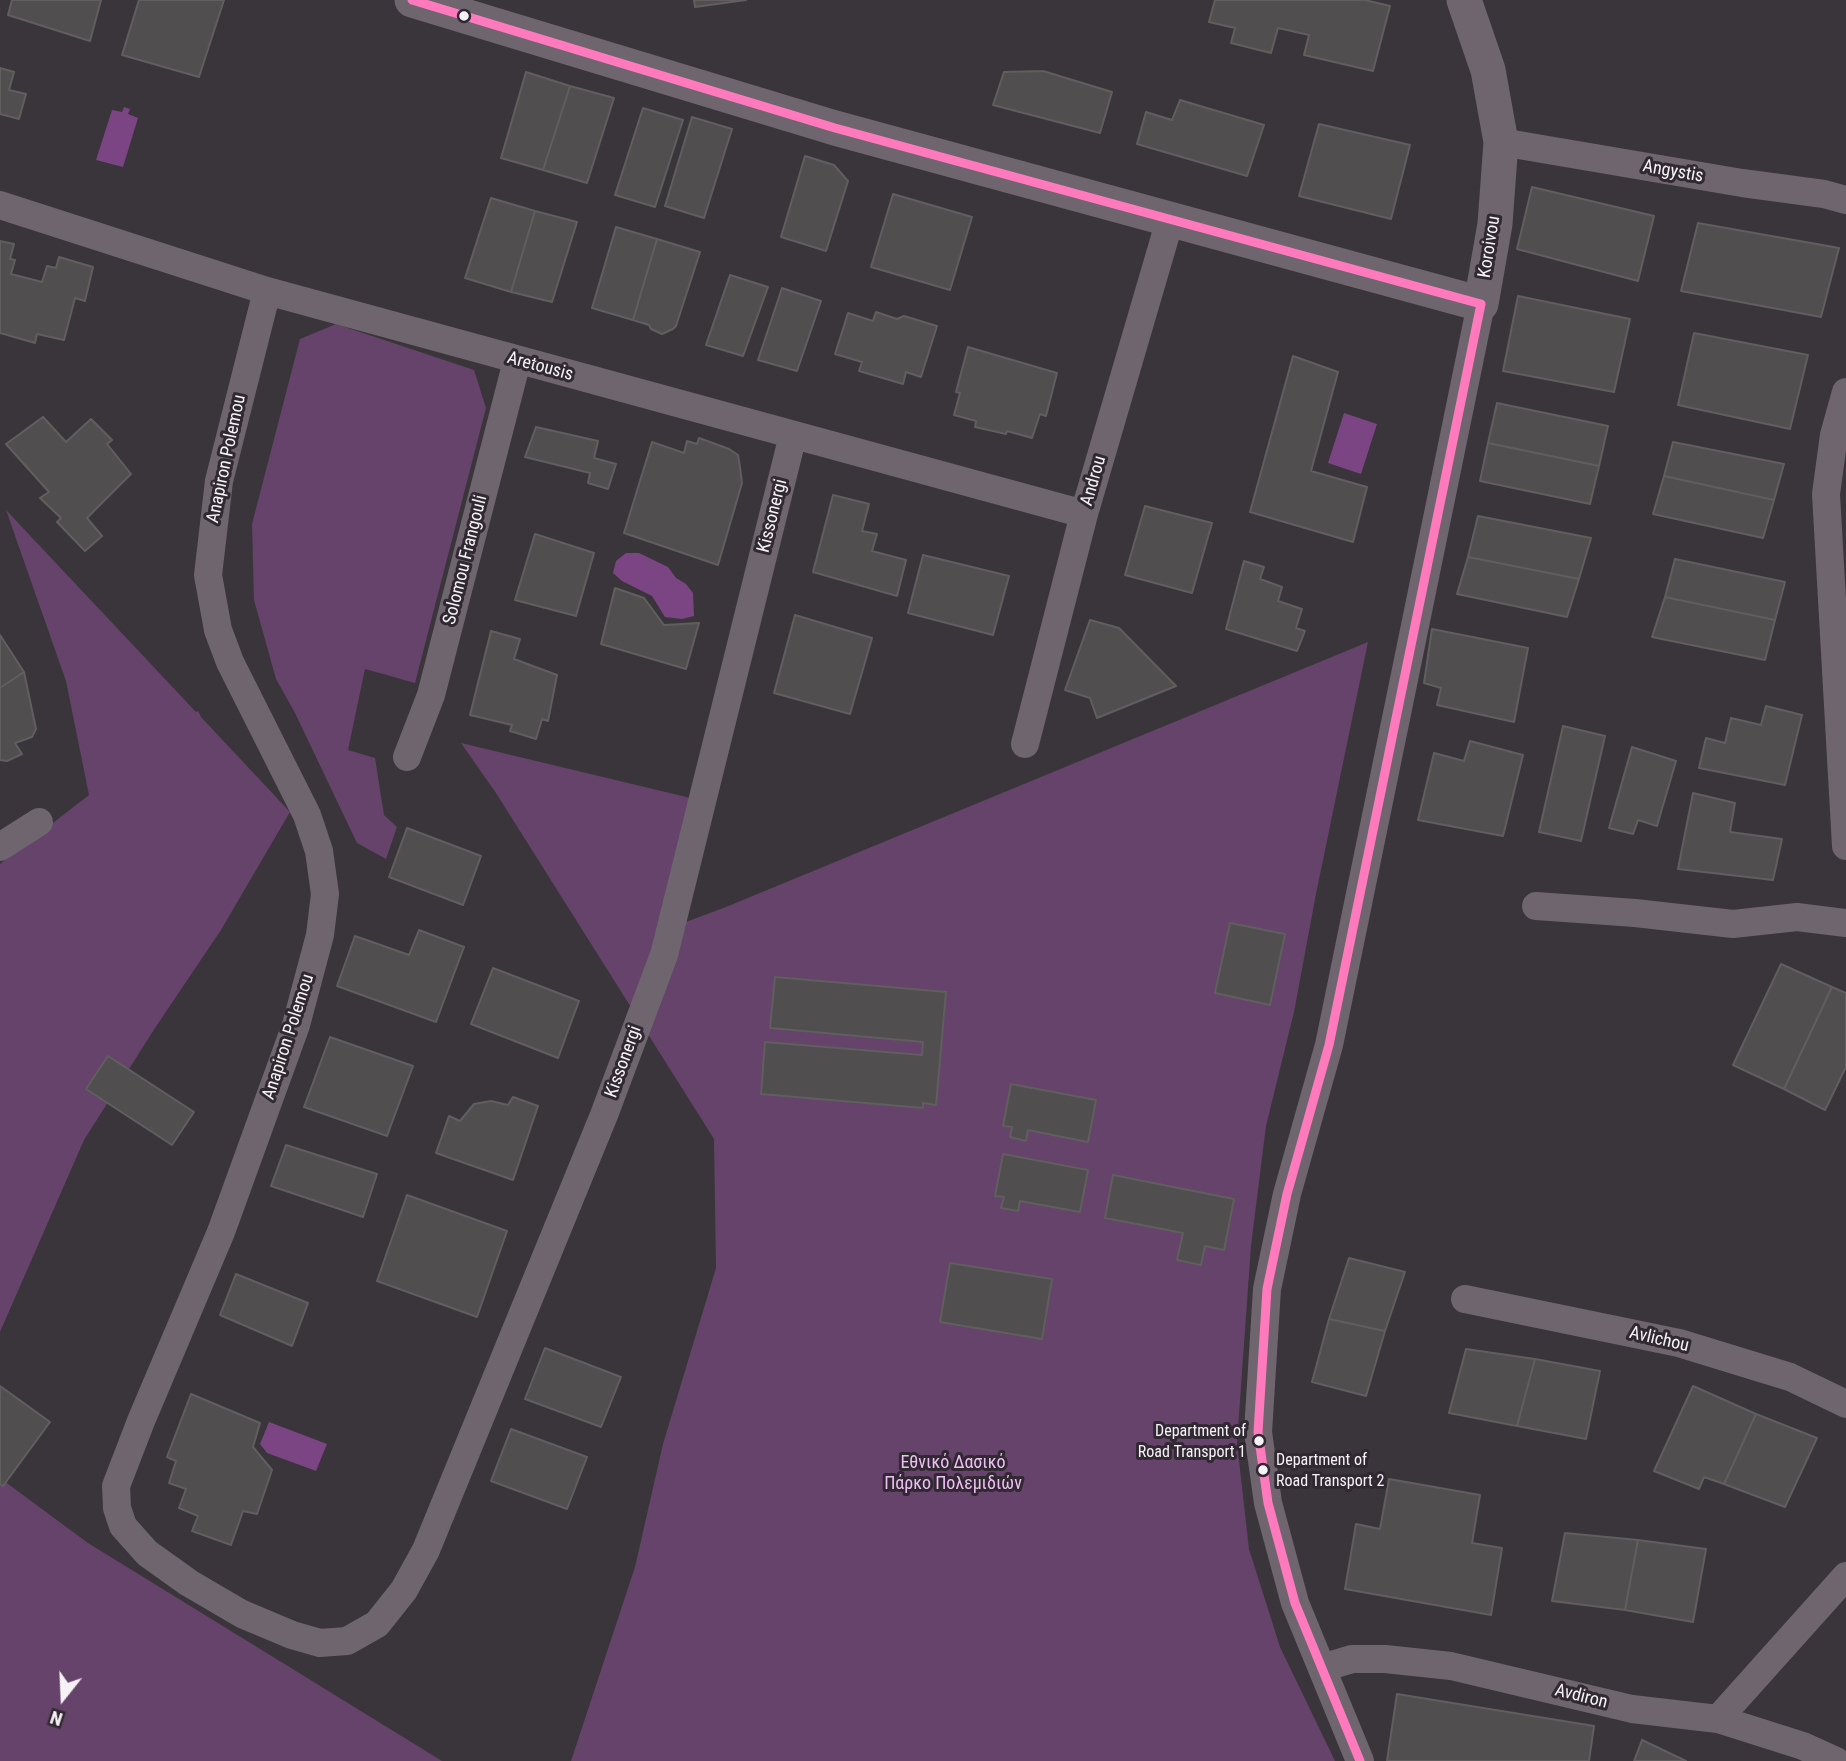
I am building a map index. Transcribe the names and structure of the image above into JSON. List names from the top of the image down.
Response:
{
  "streets": {
    "street": [
      "Angystis",
      "Koroivou",
      "Aretousis",
      "Anapiron Polemou",
      "Androu",
      "Kissonergi",
      "Solomou Frangouli",
      "Avlichou",
      "Avdiron"
    ]
  },
  "crossings": [
    ["Angystis", "Koroivou"],
    ["Koroivou", "Avdiron"],
    ["Aretousis", "Anapiron Polemou"],
    ["Aretousis", "Androu"],
    ["Aretousis", "Kissonergi"],
    ["Aretousis", "Solomou Frangouli"],
    ["Anapiron Polemou", "Kissonergi"]
  ],
  "parks": ["Εθνικό Δασικό Πάρκο Πολεμιδιών"],
  "places": ["Department of Road Transport 1", "Department of Road Transport 2"],
  "north": "bottom"
}
